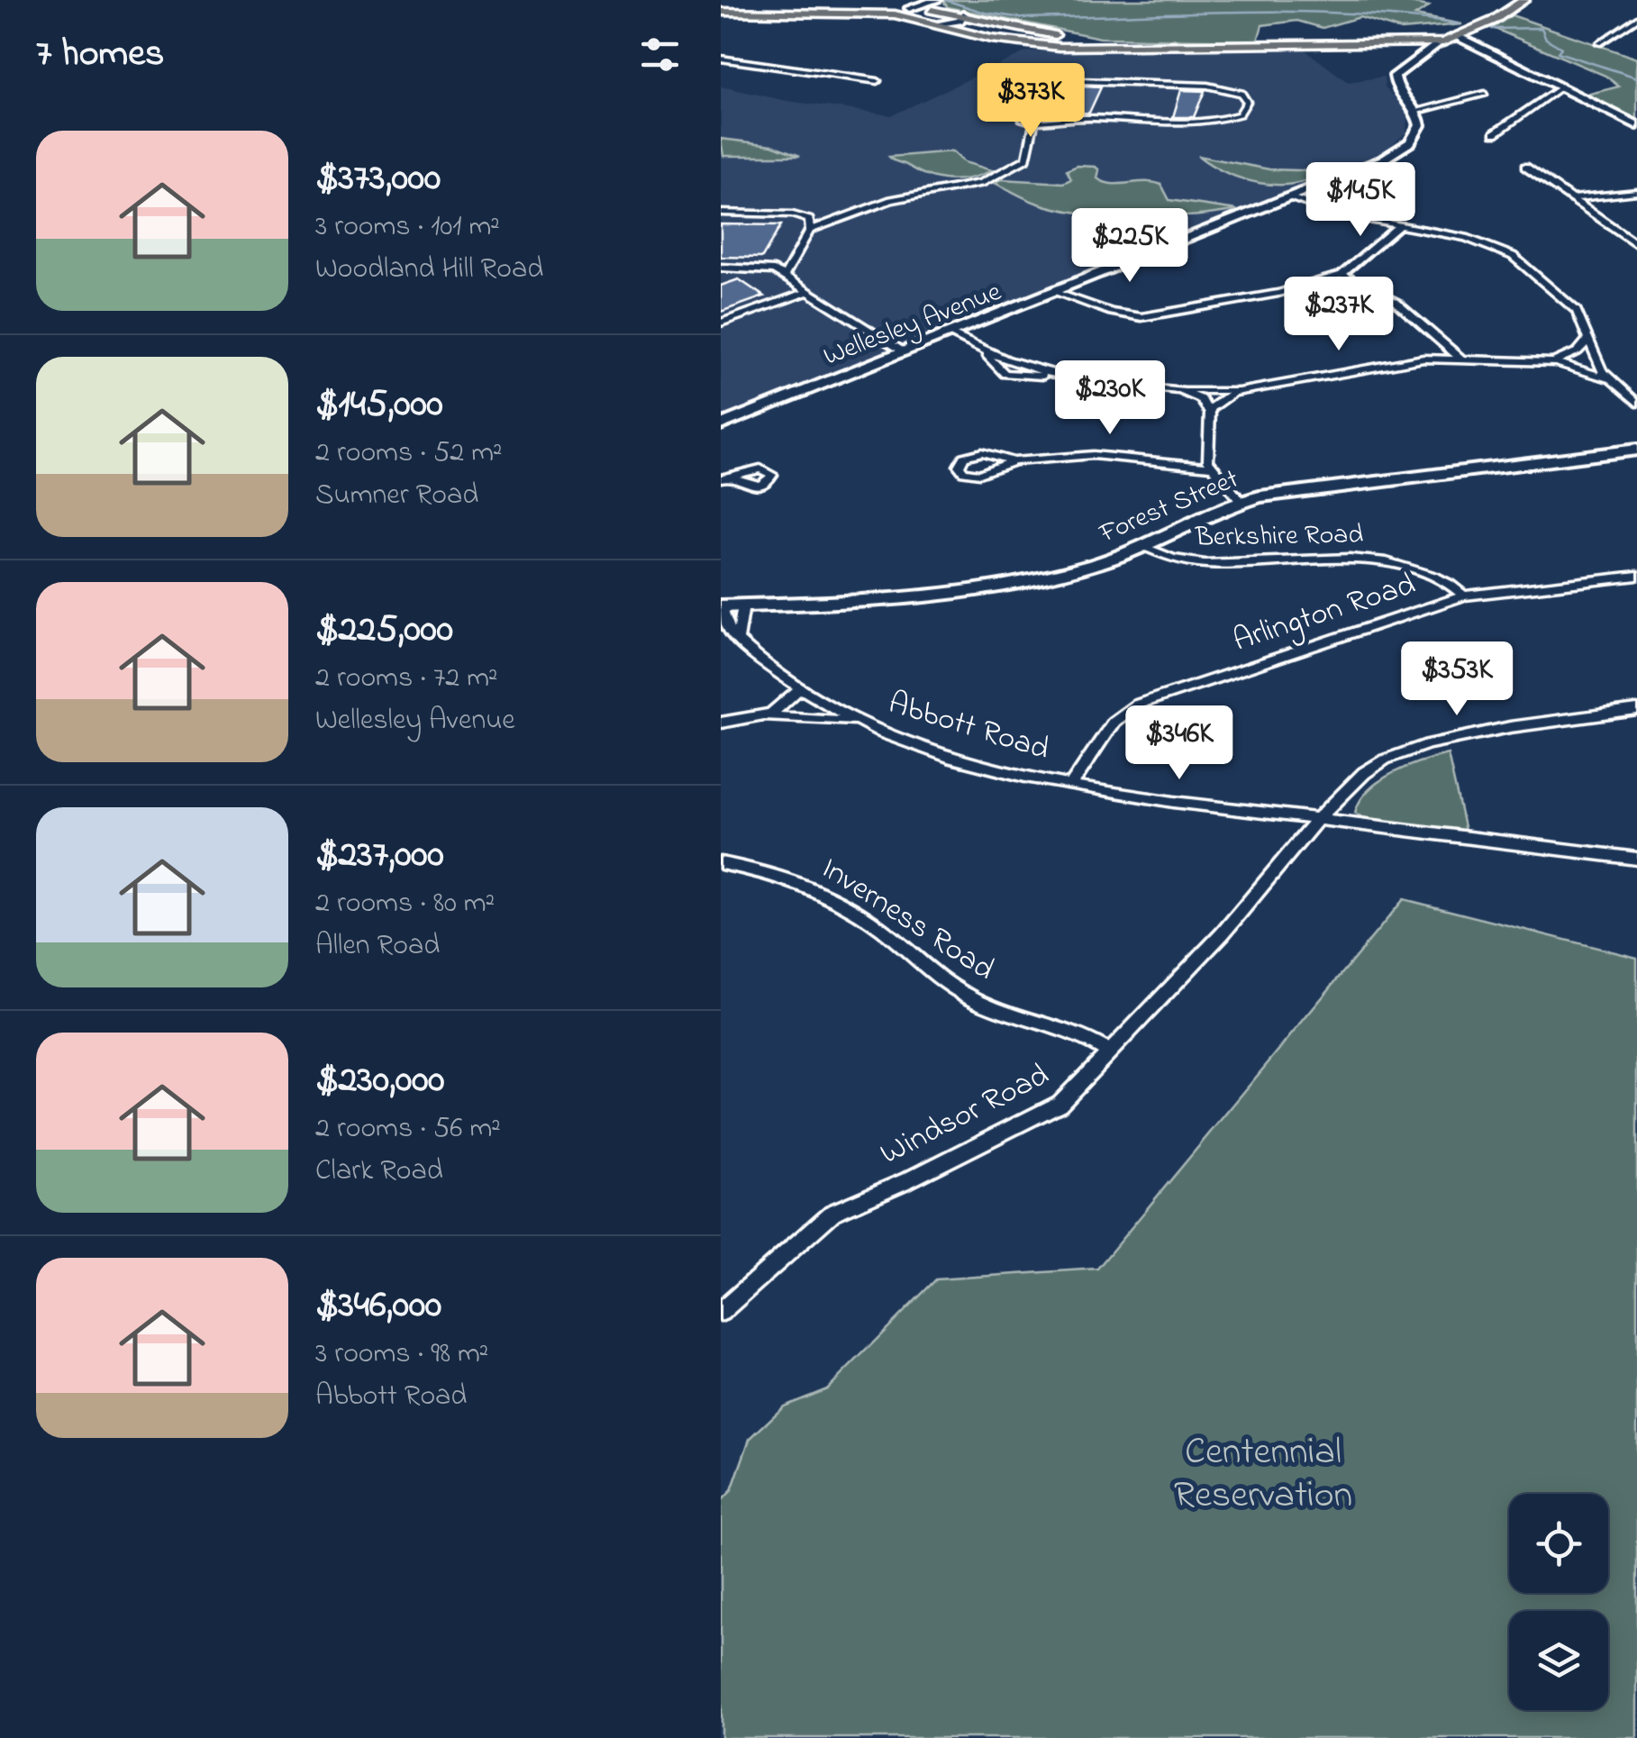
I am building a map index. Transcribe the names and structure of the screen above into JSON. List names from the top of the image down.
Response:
{
  "streets": {
    "main road": ["Wellesley Avenue", "Forest Street"],
    "street": [
      "Berkshire Road",
      "Arlington Road",
      "Abbott Road",
      "Inverness Road",
      "Windsor Road"
    ]
  },
  "crossings": [
    ["Forest Street", "Berkshire Road"],
    ["Forest Street", "Abbott Road"],
    ["Berkshire Road", "Arlington Road"],
    ["Arlington Road", "Abbott Road"],
    ["Abbott Road", "Windsor Road"],
    ["Inverness Road", "Windsor Road"]
  ],
  "parks": ["Centennial Reservation"],
  "page": {
    "heading": "7 homes",
    "price": [
      "$373K",
      "$145K",
      "$225K",
      "$237K",
      "$230K",
      "$353K",
      "$346K"
    ],
    "list": [
      {
        "name": "$373,000",
        "note": "3 rooms · 101 m² · Woodland Hill Road"
      },
      {
        "name": "$145,000",
        "note": "2 rooms · 52 m² · Sumner Road"
      },
      {
        "name": "$225,000",
        "note": "2 rooms · 72 m² · Wellesley Avenue"
      },
      {
        "name": "$237,000",
        "note": "2 rooms · 80 m² · Allen Road"
      },
      {
        "name": "$230,000",
        "note": "2 rooms · 56 m² · Clark Road"
      },
      {
        "name": "$346,000",
        "note": "3 rooms · 98 m² · Abbott Road"
      }
    ]
  }
}
